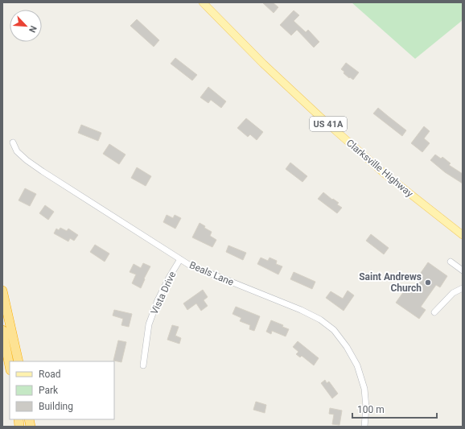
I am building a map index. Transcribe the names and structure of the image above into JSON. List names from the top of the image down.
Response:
{
  "streets": {
    "main road": ["US 41A", "Clarksville Highway"],
    "street": ["Beals Lane", "Vista Drive"]
  },
  "crossings": [
    ["Beals Lane", "Vista Drive"]
  ],
  "places": ["Saint Andrews Church"],
  "legend": ["Road", "Park", "Building"],
  "scale_bar": "100 m",
  "north": "bottom right"
}
